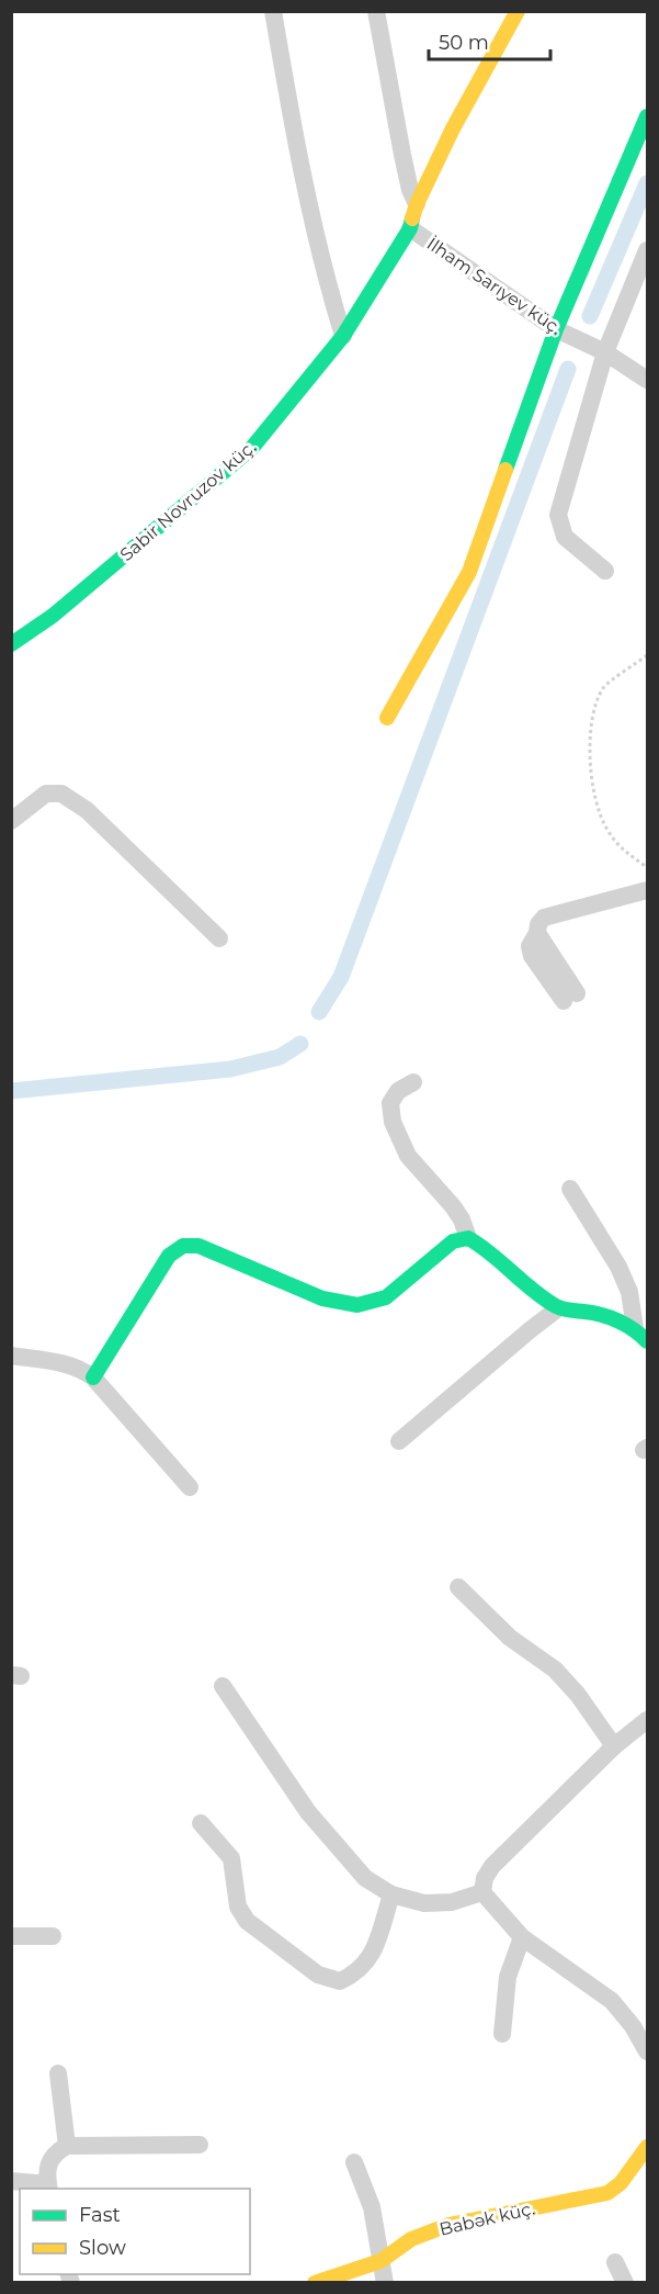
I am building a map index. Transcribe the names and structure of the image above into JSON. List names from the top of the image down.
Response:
{
  "streets": {
    "street": ["İlham Sarıyev küç.", "Sabir Novruzov küç.", "Babək küç."]
  },
  "crossings": [
    ["İlham Sarıyev küç.", "Sabir Novruzov küç."]
  ],
  "legend": ["Fast", "Slow"],
  "scale_bar": "50 m"
}
